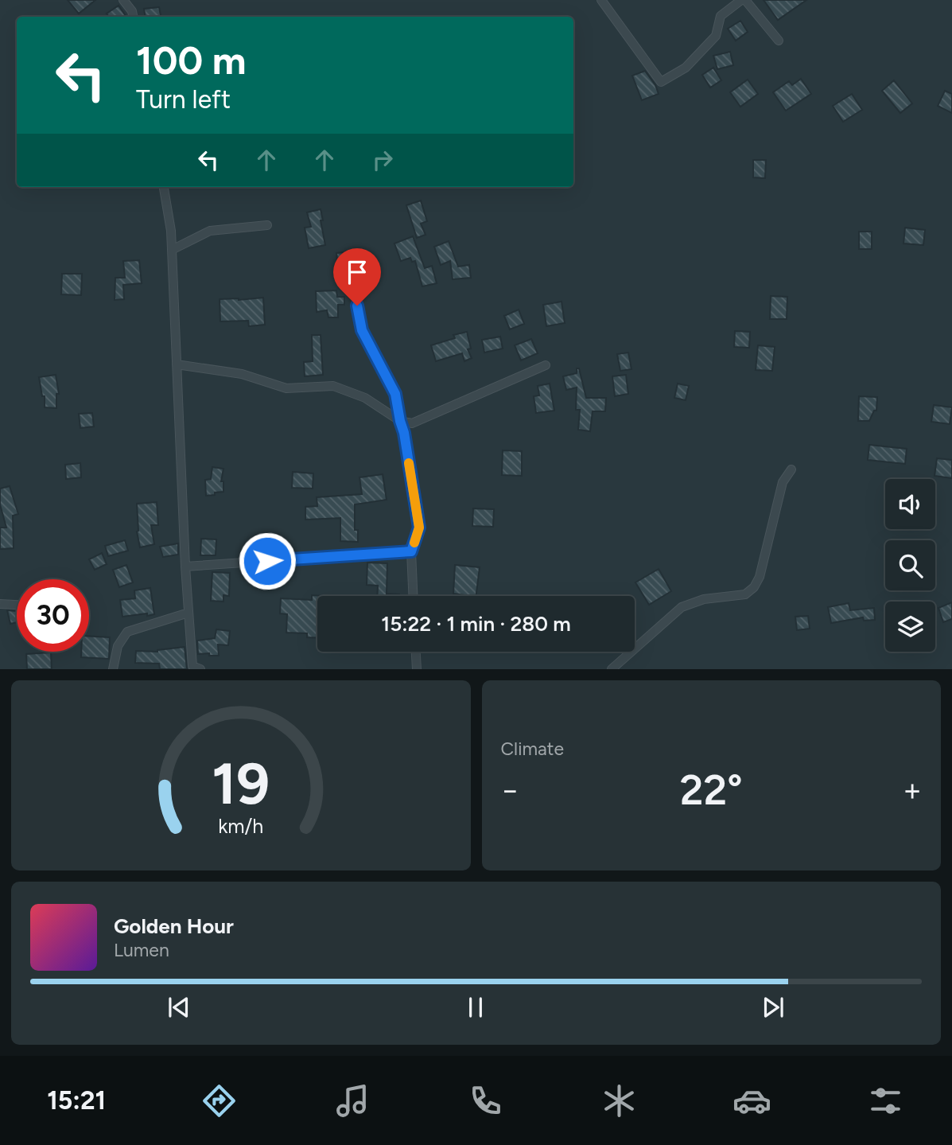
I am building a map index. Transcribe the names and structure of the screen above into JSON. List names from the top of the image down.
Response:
{
  "page": {
    "turn": ["100 m", "Turn left"],
    "limit": "30",
    "trip": "15:22 · 1 min · 280 m",
    "tile": "Climate",
    "heat": ["−", "22°", "+"],
    "song": ["Golden Hour", "Lumen"],
    "tabs": "15:21",
    "gauge": ["19", "km/h"]
  }
}
